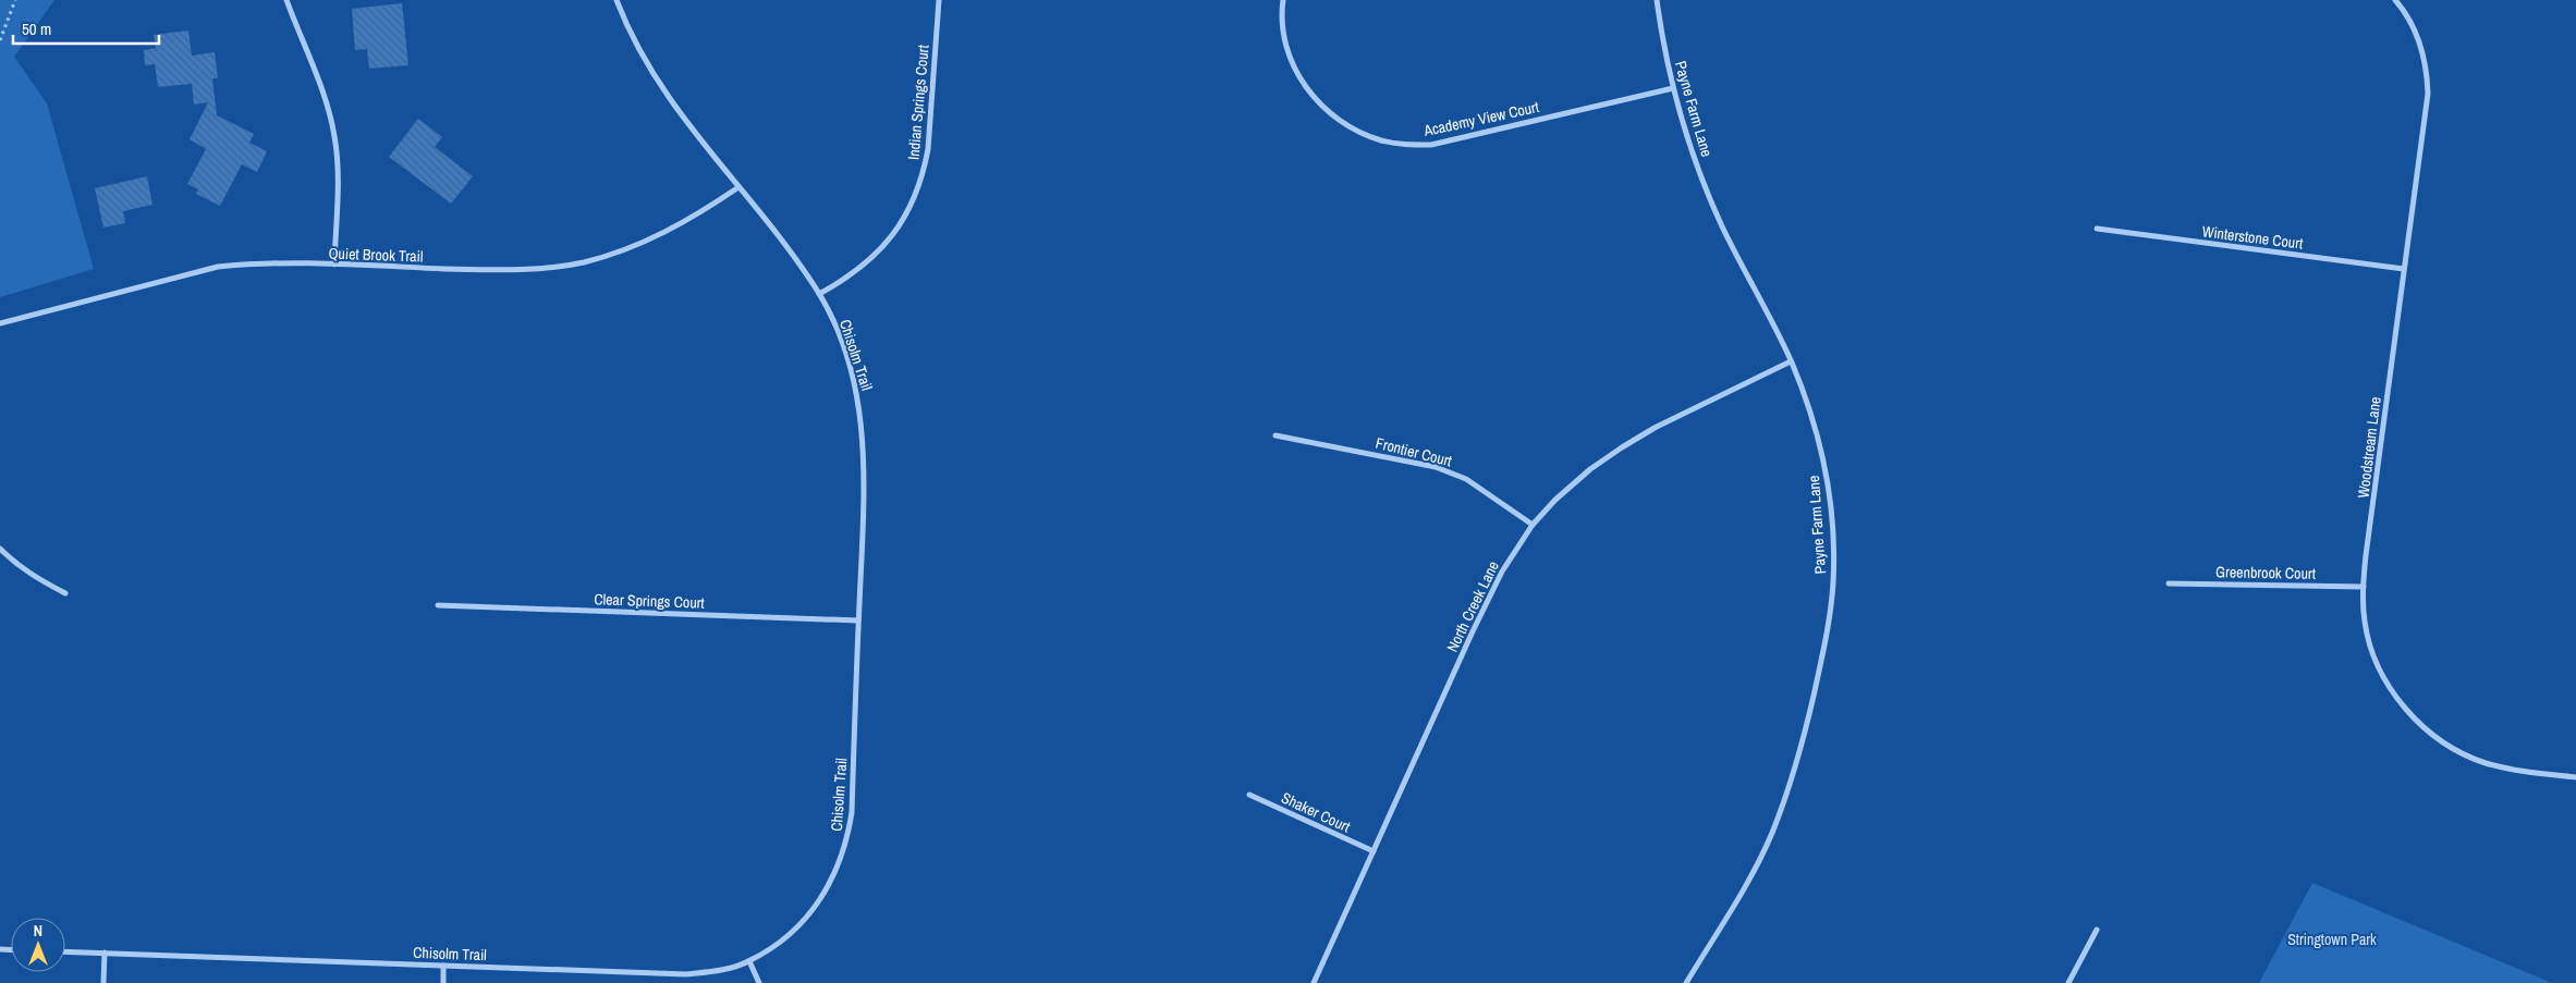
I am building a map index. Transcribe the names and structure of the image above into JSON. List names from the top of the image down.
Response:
{
  "streets": {
    "street": [
      "Indian Springs Court",
      "Payne Farm Lane",
      "Academy View Court",
      "Winterstone Court",
      "Quiet Brook Trail",
      "Chisolm Trail",
      "Woodstream Lane",
      "Frontier Court",
      "Greenbrook Court",
      "Clear Springs Court",
      "North Creek Lane",
      "Shaker Court"
    ]
  },
  "crossings": [
    ["Indian Springs Court", "Chisolm Trail"],
    ["Payne Farm Lane", "Academy View Court"],
    ["Payne Farm Lane", "North Creek Lane"],
    ["Winterstone Court", "Woodstream Lane"],
    ["Quiet Brook Trail", "Chisolm Trail"],
    ["Chisolm Trail", "Clear Springs Court"],
    ["Woodstream Lane", "Greenbrook Court"],
    ["Frontier Court", "North Creek Lane"],
    ["North Creek Lane", "Shaker Court"]
  ],
  "parks": ["Stringtown Park"],
  "scale_bar": "50 m",
  "north": "top"
}
